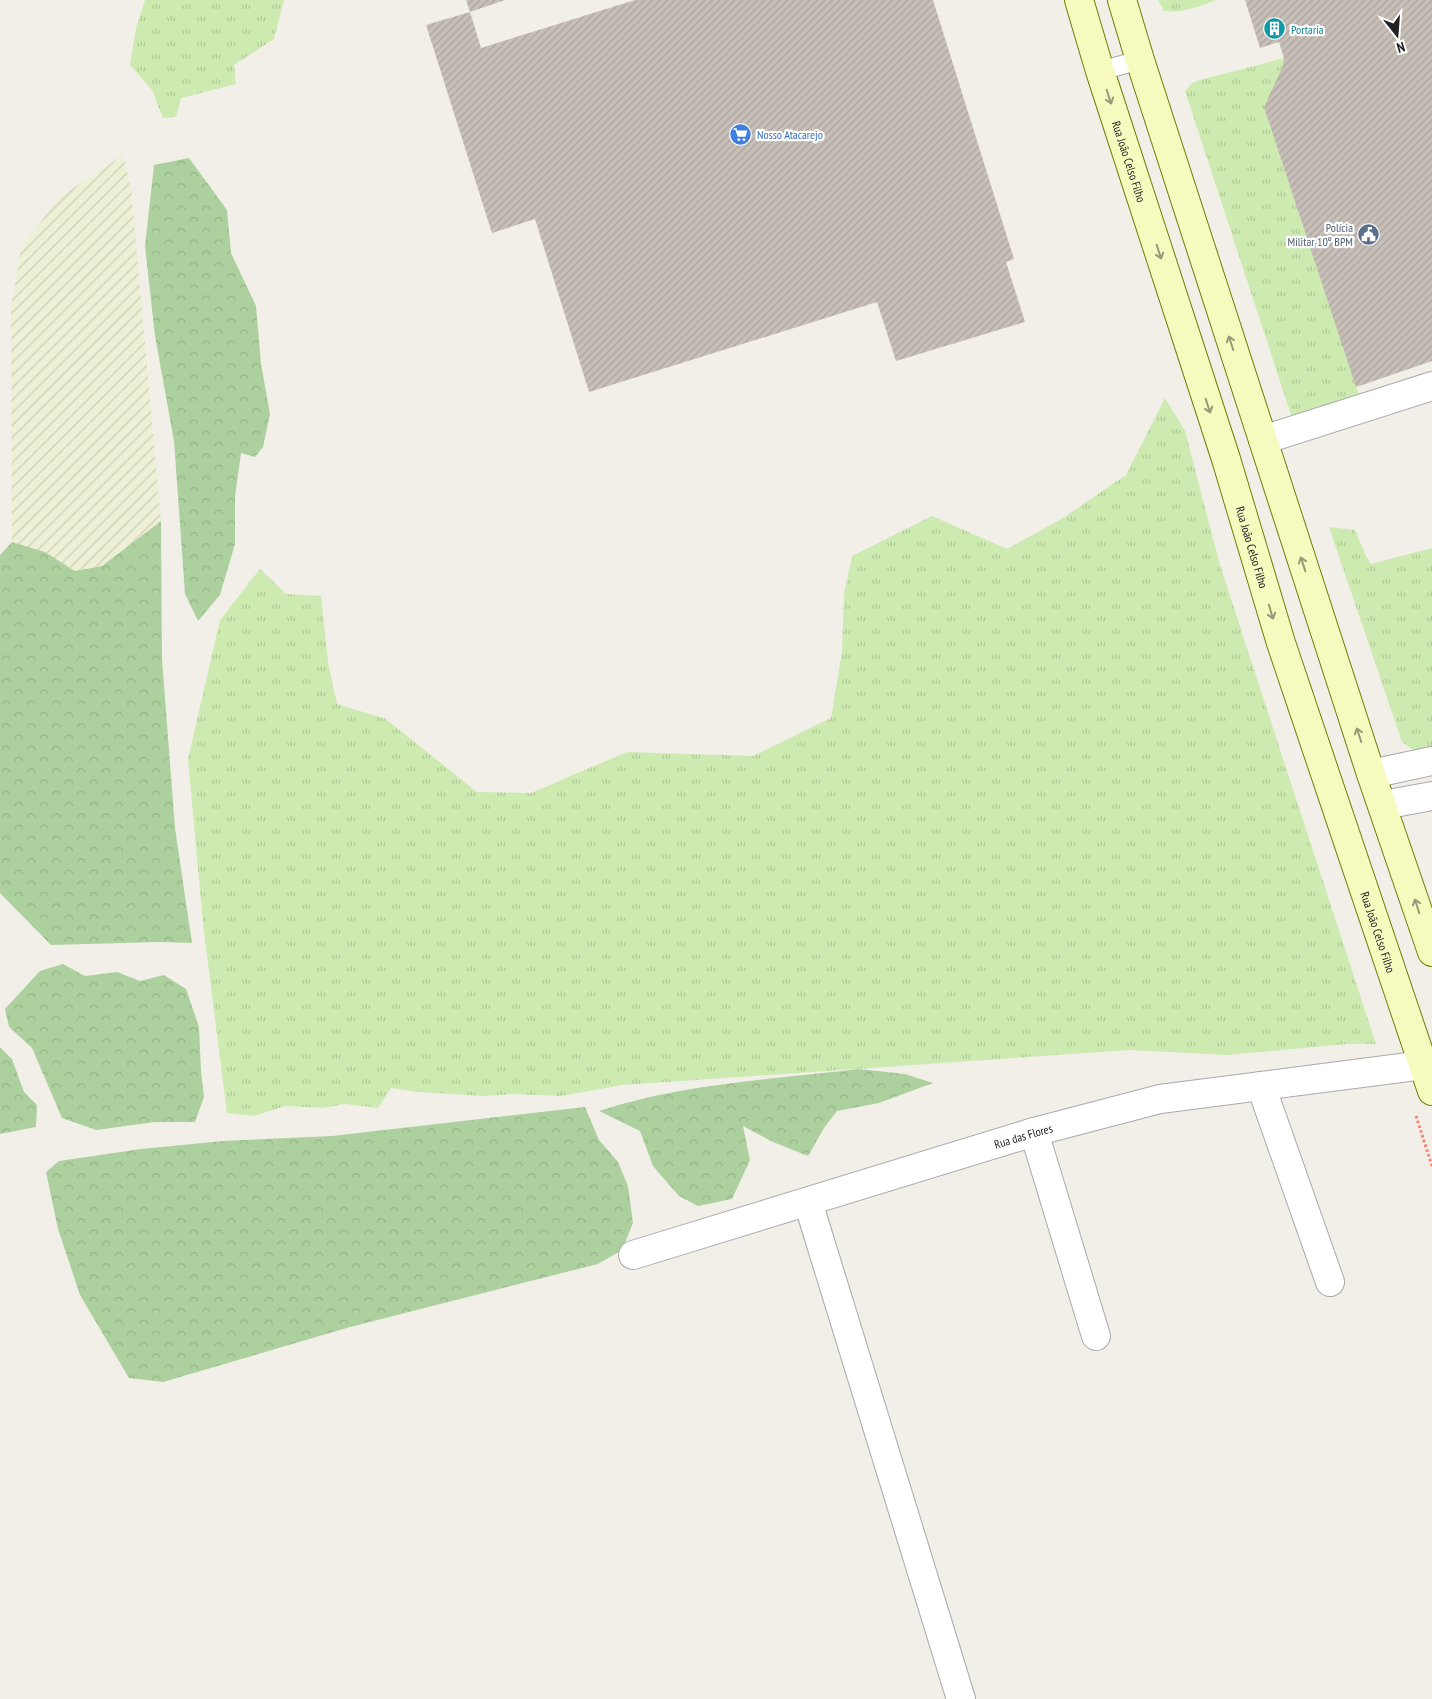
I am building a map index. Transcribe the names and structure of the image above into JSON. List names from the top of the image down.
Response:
{
  "streets": {
    "main road": ["Rua João Celso Filho"],
    "street": ["Rua das Flores"]
  },
  "crossings": [
    ["Rua João Celso Filho", "Rua das Flores"]
  ],
  "places": {
    "building": ["Portaria"],
    "supermarket": ["Nosso Atacarejo"],
    "public building": ["Polícia Militar 10º BPM"]
  },
  "north": "bottom"
}
